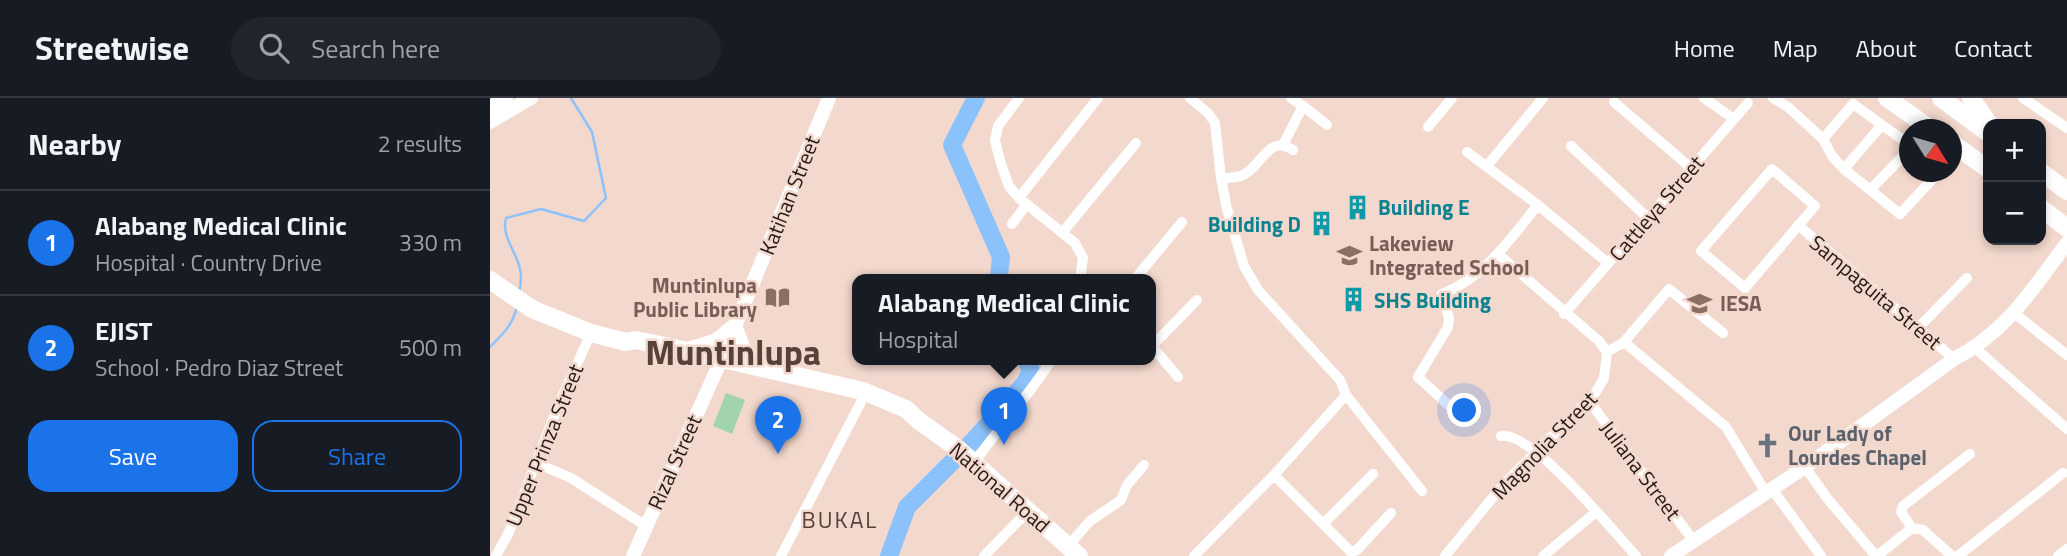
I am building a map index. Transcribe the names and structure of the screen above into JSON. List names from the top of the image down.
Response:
{
  "streets": {
    "highway": ["National Road"],
    "street": [
      "Katihan Street",
      "Cattleya Street",
      "Sampaguita Street",
      "Upper Prinza Street",
      "Magnolia Street",
      "Rizal Street",
      "Juliana Street"
    ]
  },
  "crossings": [
    ["Katihan Street", "Rizal Street"],
    ["Katihan Street", "National Road"],
    ["Upper Prinza Street", "National Road"],
    ["Magnolia Street", "Juliana Street"],
    ["Rizal Street", "National Road"]
  ],
  "districts": ["Muntinlupa", "BUKAL"],
  "places": {
    "building": ["Building E", "Building D", "SHS Building"],
    "school or university": ["Lakeview Integrated School", "IESA"],
    "library": ["Muntinlupa Public Library"],
    "church": ["Our Lady of Lourdes Chapel"]
  },
  "north": "bottom right",
  "page": {
    "header": "Streetwise",
    "search": "Search here",
    "nav": [
      "Home",
      "Map",
      "About",
      "Contact"
    ],
    "heading": ["Nearby", "2 results"],
    "map_buttons": ["+", "−"],
    "list": [
      {
        "mark": "1",
        "name": "Alabang Medical Clinic",
        "note": "Hospital · Country Drive",
        "value": "330 m"
      },
      {
        "mark": "2",
        "name": "EJIST",
        "note": "School · Pedro Diaz Street",
        "value": "500 m"
      }
    ],
    "popup": ["Alabang Medical Clinic", "Hospital"],
    "pins": ["1", "2"],
    "buttons": ["Save", "Share"]
  }
}
